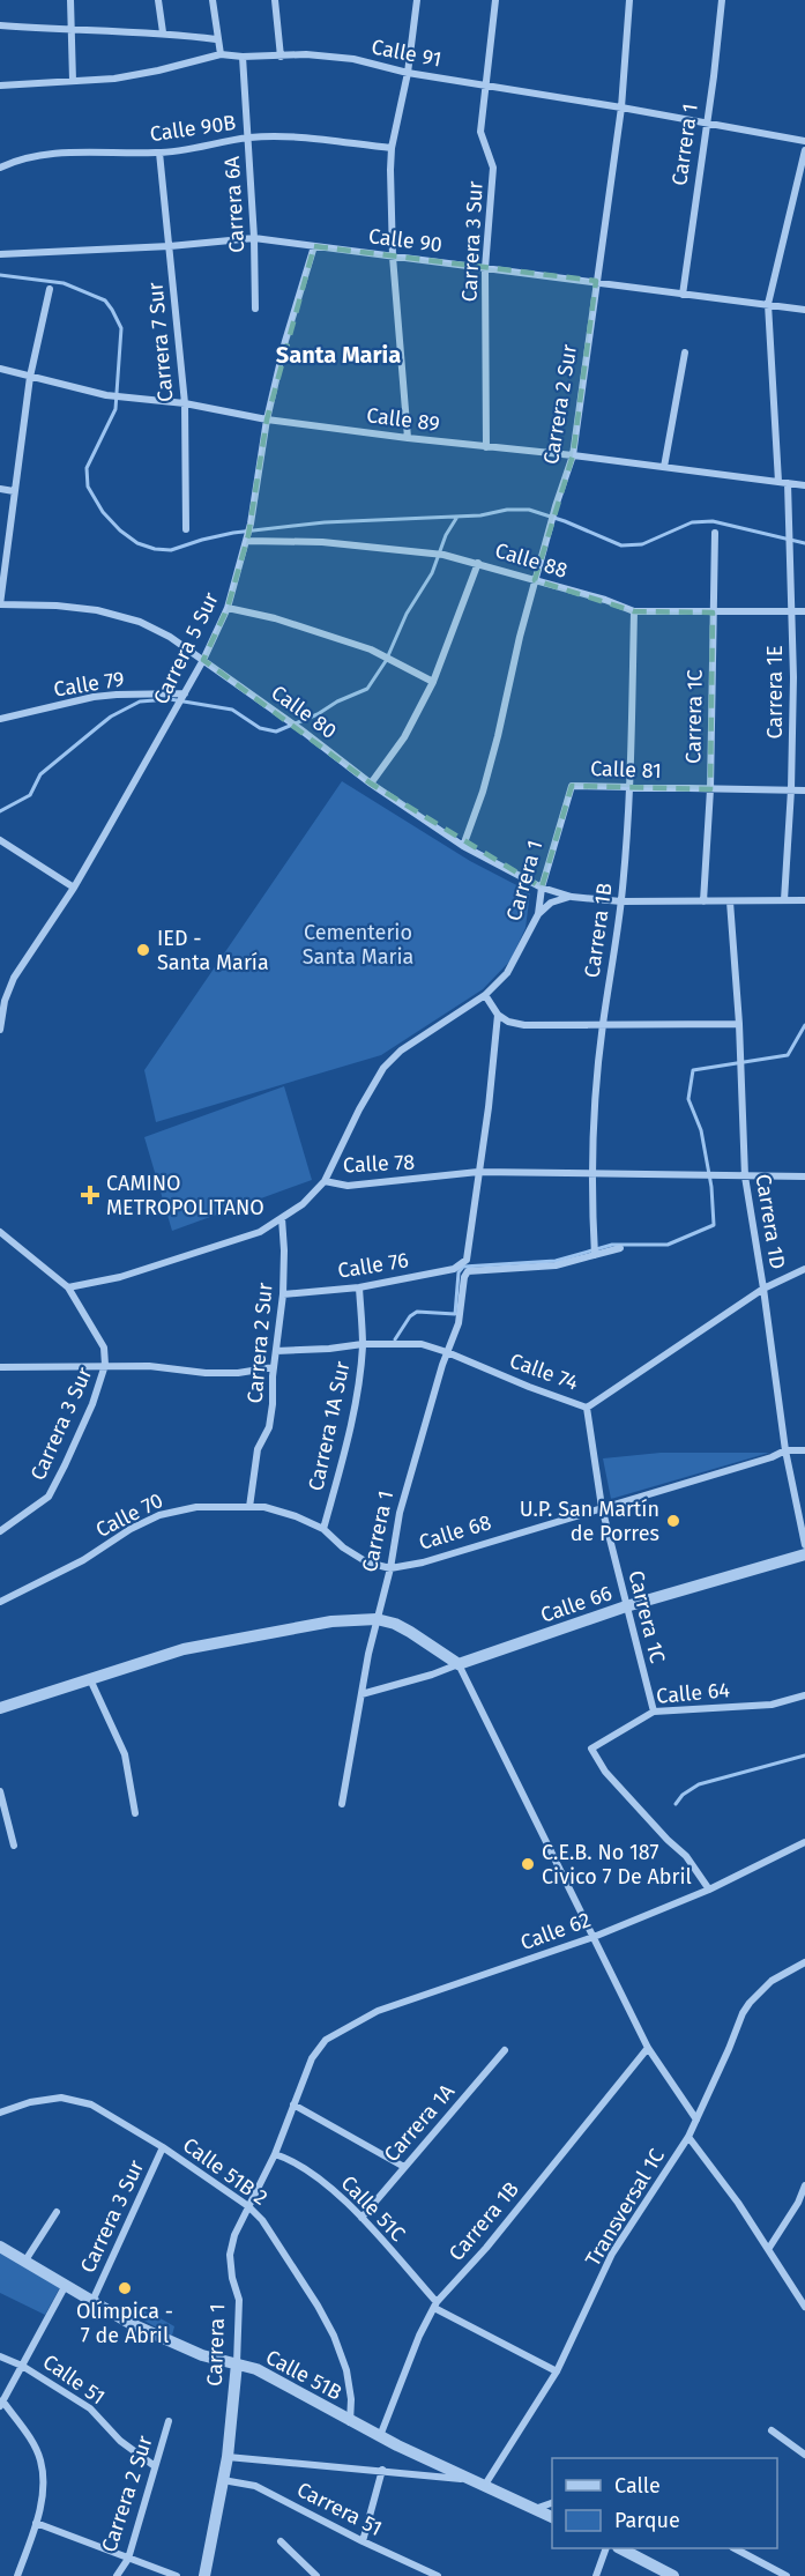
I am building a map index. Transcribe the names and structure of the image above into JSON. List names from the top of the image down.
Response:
{
  "streets": {
    "street": [
      "Calle 91",
      "Calle 90B",
      "Carrera 1",
      "Carrera 6A",
      "Calle 90",
      "Carrera 3 Sur",
      "Carrera 7 Sur",
      "Carrera 2 Sur",
      "Calle 89",
      "Calle 88",
      "Carrera 5 Sur",
      "Calle 79",
      "Carrera 1E",
      "Calle 80",
      "Carrera 1C",
      "Calle 81",
      "Carrera 1B",
      "Calle 78",
      "Carrera 1D",
      "Calle 76",
      "Calle 74",
      "Carrera 1A Sur",
      "Calle 70",
      "Calle 68",
      "Calle 66",
      "Calle 64",
      "Calle 62",
      "Carrera 1A",
      "Calle 51B 2",
      "Transversal 1C",
      "Calle 51C",
      "Calle 51B",
      "Calle 51",
      "Carrera 51"
    ]
  },
  "crossings": [
    ["Calle 91", "Carrera 1"],
    ["Calle 91", "Carrera 6A"],
    ["Calle 91", "Carrera 3 Sur"],
    ["Calle 91", "Carrera 2 Sur"],
    ["Calle 90B", "Carrera 6A"],
    ["Calle 90B", "Carrera 7 Sur"],
    ["Carrera 1", "Calle 90"],
    ["Carrera 1", "Calle 80"],
    ["Carrera 1", "Calle 81"],
    ["Carrera 1", "Carrera 1B"],
    ["Carrera 1", "Calle 78"],
    ["Carrera 1", "Calle 74"],
    ["Carrera 1", "Calle 68"],
    ["Carrera 1", "Calle 66"],
    ["Carrera 1", "Calle 62"],
    ["Carrera 1", "Calle 51B 2"],
    ["Carrera 1", "Calle 51C"],
    ["Carrera 1", "Calle 51B"],
    ["Carrera 1", "Carrera 51"],
    ["Carrera 6A", "Calle 90"],
    ["Calle 90", "Carrera 3 Sur"],
    ["Calle 90", "Carrera 7 Sur"],
    ["Calle 90", "Carrera 2 Sur"],
    ["Calle 90", "Carrera 5 Sur"],
    ["Carrera 3 Sur", "Calle 89"],
    ["Carrera 3 Sur", "Calle 51B 2"],
    ["Carrera 3 Sur", "Calle 51B"],
    ["Carrera 3 Sur", "Calle 51"],
    ["Carrera 7 Sur", "Calle 89"],
    ["Carrera 2 Sur", "Calle 89"],
    ["Carrera 2 Sur", "Calle 88"],
    ["Carrera 2 Sur", "Calle 80"],
    ["Carrera 2 Sur", "Calle 78"],
    ["Carrera 2 Sur", "Calle 76"],
    ["Carrera 2 Sur", "Calle 74"],
    ["Carrera 2 Sur", "Calle 70"],
    ["Carrera 2 Sur", "Calle 51"],
    ["Calle 89", "Carrera 5 Sur"],
    ["Calle 89", "Carrera 1E"],
    ["Calle 88", "Carrera 5 Sur"],
    ["Calle 88", "Carrera 1E"],
    ["Calle 88", "Carrera 1C"],
    ["Calle 88", "Carrera 1B"],
    ["Carrera 5 Sur", "Calle 79"],
    ["Carrera 5 Sur", "Calle 80"],
    ["Carrera 1E", "Calle 80"],
    ["Carrera 1E", "Calle 81"],
    ["Calle 80", "Carrera 1C"],
    ["Calle 80", "Carrera 1B"],
    ["Calle 80", "Carrera 1D"],
    ["Carrera 1C", "Calle 81"],
    ["Carrera 1C", "Calle 74"],
    ["Carrera 1C", "Calle 68"],
    ["Carrera 1C", "Calle 66"],
    ["Carrera 1C", "Calle 64"],
    ["Calle 81", "Carrera 1B"],
    ["Carrera 1B", "Calle 78"],
    ["Carrera 1B", "Calle 51C"],
    ["Carrera 1B", "Calle 51B"],
    ["Calle 78", "Carrera 1D"],
    ["Calle 78", "Calle 76"],
    ["Carrera 1D", "Calle 74"],
    ["Carrera 1D", "Calle 68"],
    ["Calle 76", "Carrera 1A Sur"],
    ["Calle 74", "Carrera 1A Sur"],
    ["Carrera 1A Sur", "Calle 70"],
    ["Calle 64", "Calle 62"],
    ["Carrera 1A", "Calle 51C"],
    ["Calle 51B 2", "Calle 51B"],
    ["Transversal 1C", "Calle 51C"],
    ["Transversal 1C", "Calle 51B"]
  ],
  "districts": ["Santa Maria"],
  "parks": ["Cementerio Santa Maria"],
  "places": {
    "other": [
      "IED - Santa María",
      "U.P. San Martín de Porres",
      "C.E.B. No 187 Civico 7 De Abril",
      "Olímpica - 7 de Abril"
    ],
    "health": ["CAMINO METROPOLITANO"]
  },
  "legend": ["Calle", "Parque"]
}
